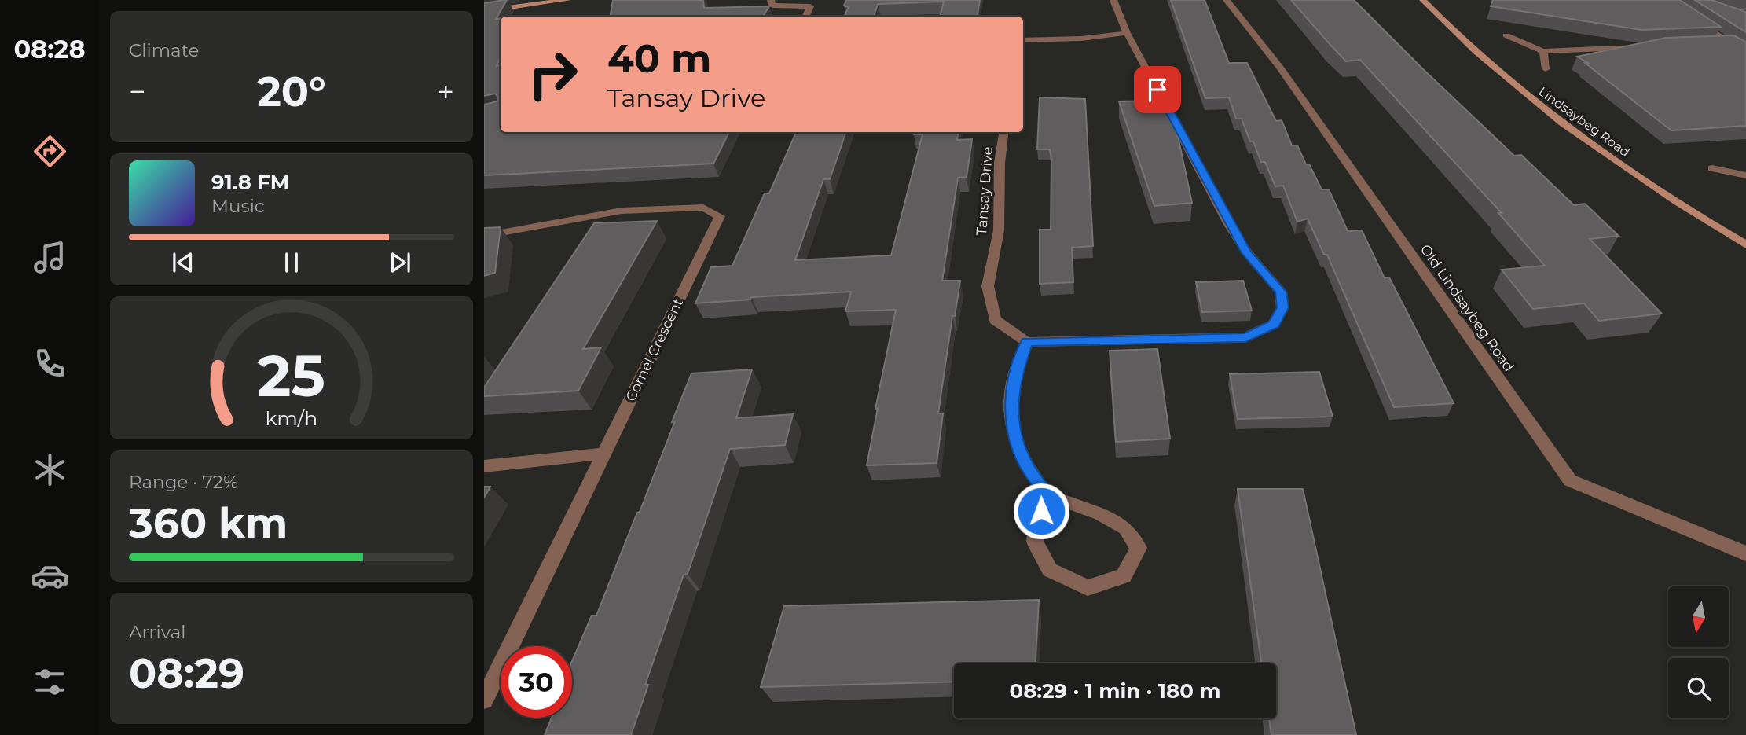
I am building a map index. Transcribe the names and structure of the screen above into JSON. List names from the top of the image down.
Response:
{
  "streets": {
    "main road": ["Lindsaybeg Road"],
    "street": ["Tansay Drive", "Old Lindsaybeg Road", "Cornel Crescent"]
  },
  "north": "bottom",
  "page": {
    "tabs": "08:28",
    "tile": [
      "Climate",
      ["Range · 72%", "360 km"],
      ["Arrival", "08:29"]
    ],
    "turn": ["40 m", "Tansay Drive"],
    "heat": ["−", "20°", "+"],
    "song": ["91.8 FM", "Music"],
    "limit": "30",
    "trip": "08:29 · 1 min · 180 m",
    "gauge": ["25", "km/h"]
  }
}
